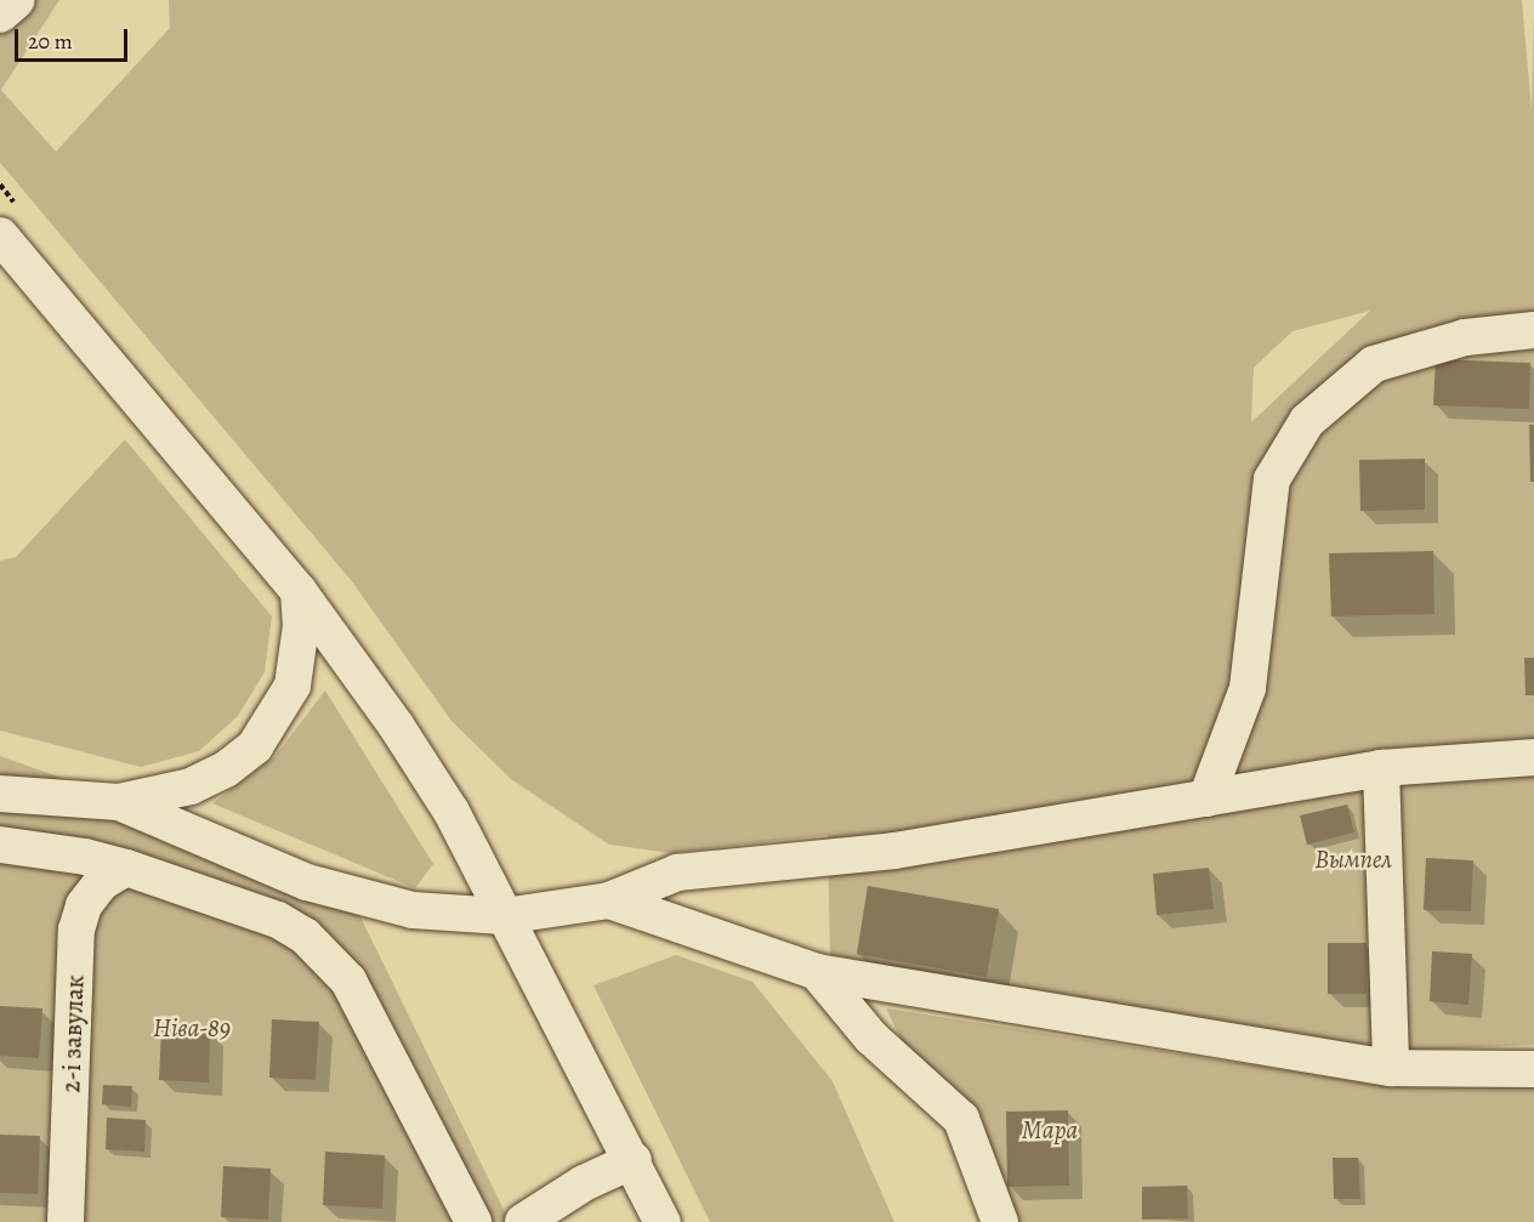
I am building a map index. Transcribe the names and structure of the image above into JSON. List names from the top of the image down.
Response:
{
  "streets": {
    "street": ["2-і завулак"]
  },
  "parks": ["Вымпел", "Ніва-89", "Мара"],
  "scale_bar": "20 m"
}
